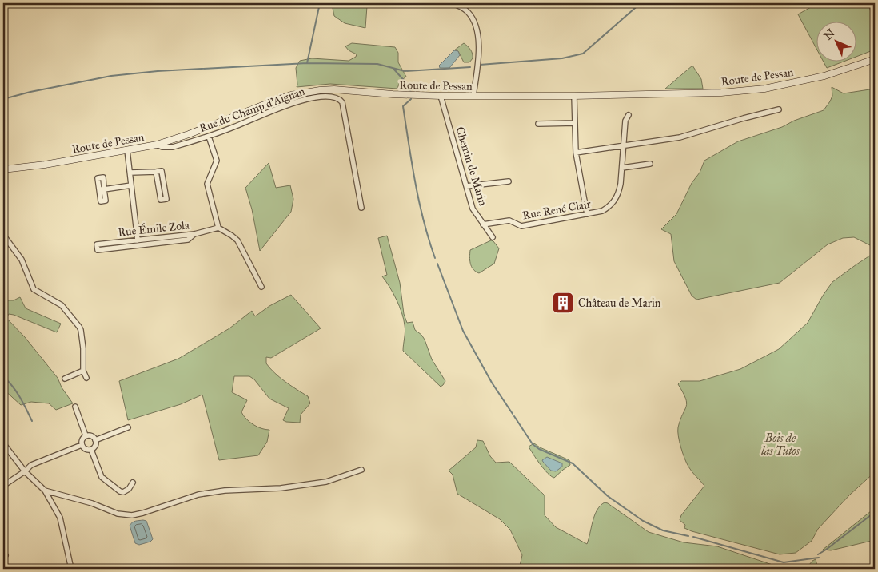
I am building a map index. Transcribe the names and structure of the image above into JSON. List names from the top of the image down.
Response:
{
  "streets": {
    "main road": ["Route de Pessan"],
    "street": [
      "Rue du Champ d'Aignan",
      "Chemin de Marin",
      "Rue René Clair",
      "Rue Émile Zola"
    ]
  },
  "crossings": [
    ["Route de Pessan", "Rue du Champ d'Aignan"],
    ["Route de Pessan", "Chemin de Marin"],
    ["Chemin de Marin", "Rue René Clair"]
  ],
  "parks": ["Bois de las Tutos"],
  "places": {
    "building": ["Château de Marin"]
  },
  "north": "top left"
}
